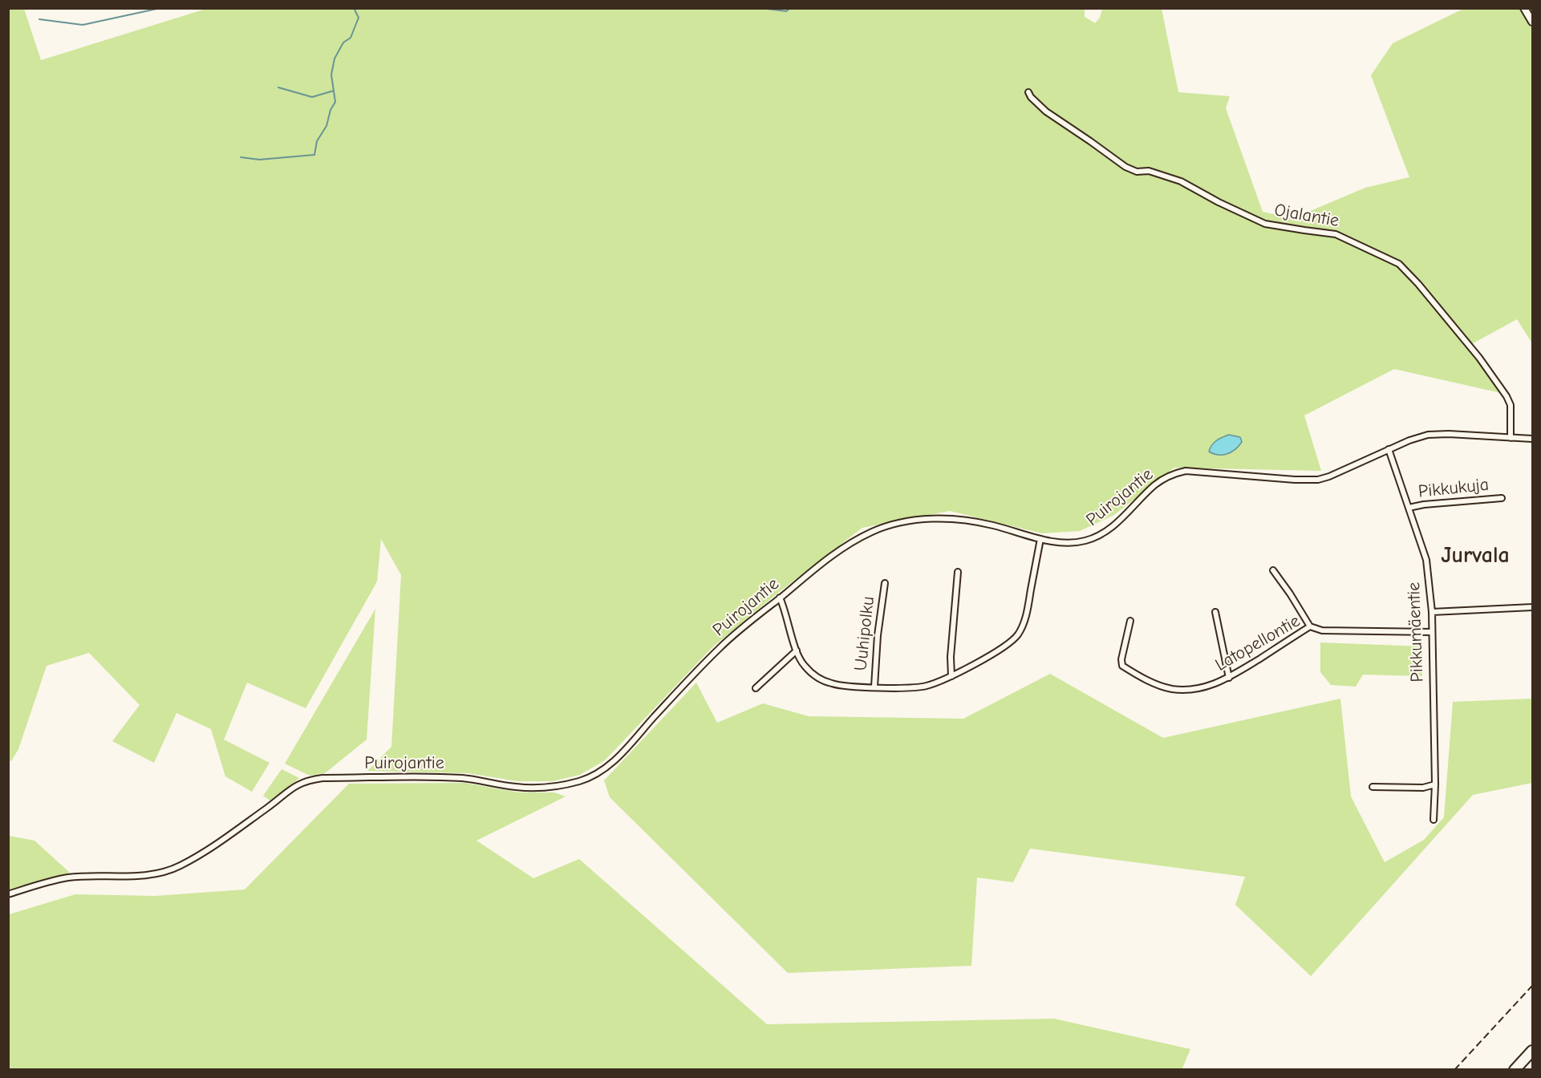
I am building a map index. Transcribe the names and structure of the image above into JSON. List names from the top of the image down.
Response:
{
  "streets": {
    "street": [
      "Ojalantie",
      "Pikkukuja",
      "Puirojantie",
      "Pikkumäentie",
      "Uuhipolku",
      "Latopellontie"
    ]
  },
  "crossings": [
    ["Ojalantie", "Puirojantie"],
    ["Pikkukuja", "Pikkumäentie"],
    ["Puirojantie", "Pikkumäentie"],
    ["Pikkumäentie", "Latopellontie"]
  ],
  "districts": ["Jurvala"]
}
